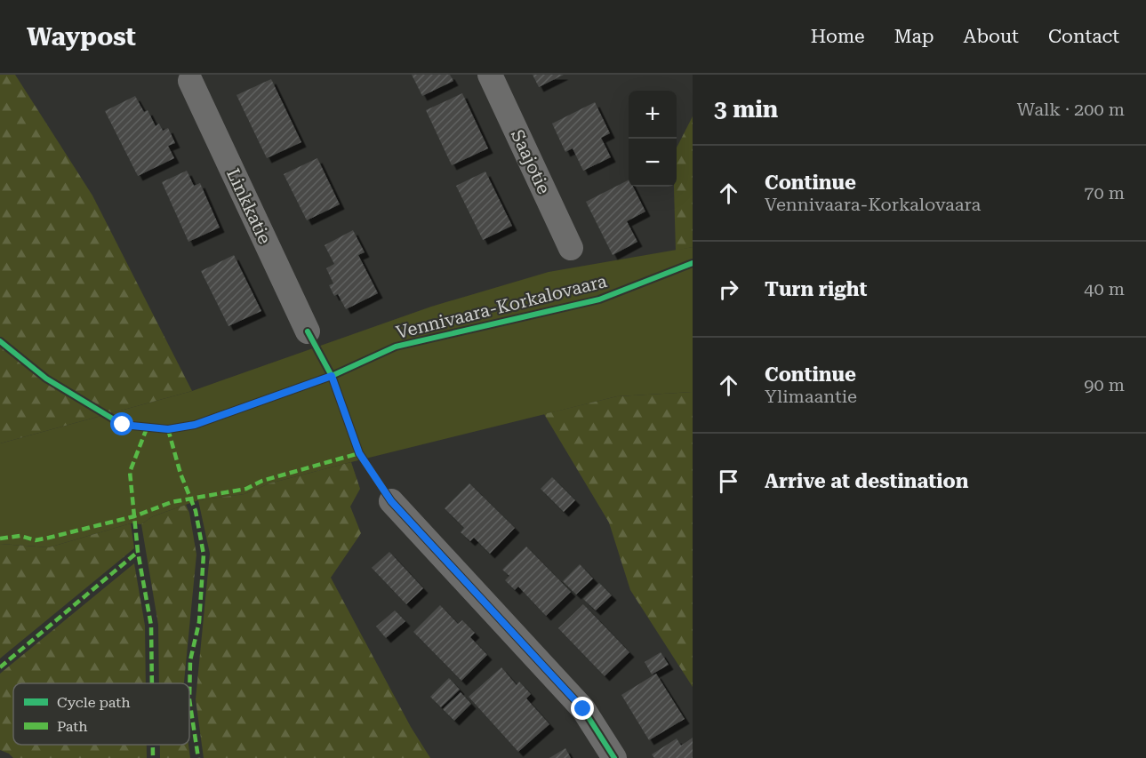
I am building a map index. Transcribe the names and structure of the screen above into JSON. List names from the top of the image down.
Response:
{
  "streets": {
    "street": ["Saajotie", "Linkkatie"],
    "cycle path": ["Vennivaara-Korkalovaara"]
  },
  "legend": ["Cycle path", "Path"],
  "page": {
    "header": "Waypost",
    "nav": [
      "Home",
      "Map",
      "About",
      "Contact"
    ],
    "heading": ["3 min", "Walk · 200 m"],
    "map_buttons": ["+", "−"],
    "list": [
      ["Continue", "Vennivaara-Korkalovaara", "70 m"],
      ["Turn right", "40 m"],
      ["Continue", "Ylimaantie", "90 m"],
      "Arrive at destination"
    ]
  }
}
